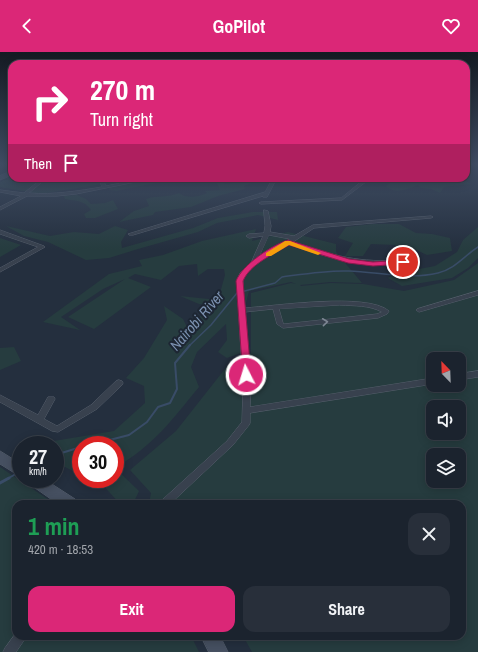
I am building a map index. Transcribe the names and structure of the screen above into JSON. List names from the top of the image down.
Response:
{
  "water": ["Nairobi River"],
  "north": "top left",
  "page": {
    "header": "GoPilot",
    "turn": ["270 m", "Turn right"],
    "then": "Then",
    "speed": "27 km/h",
    "limit": "30",
    "heading": ["1 min", "420 m · 18:53"],
    "buttons": ["Exit", "Share"]
  }
}
